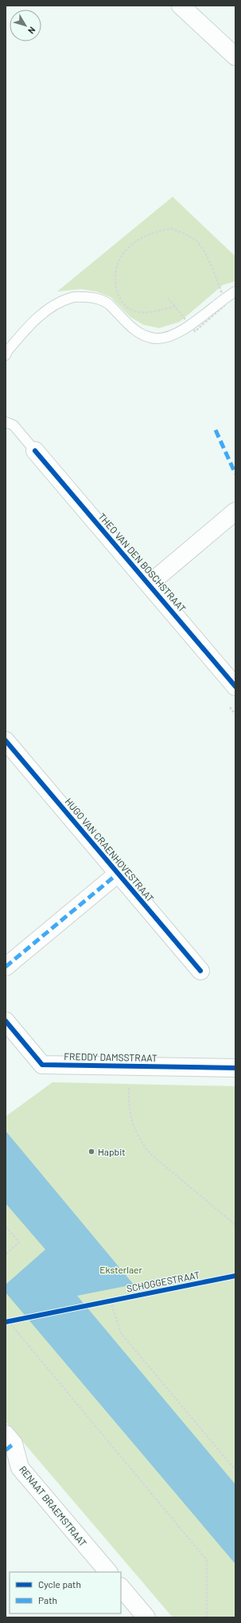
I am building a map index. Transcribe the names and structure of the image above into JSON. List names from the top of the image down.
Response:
{
  "streets": {
    "street": [
      "THEO VAN DEN BOSCHSTRAAT",
      "HUGO VAN CRAENHOVESTRAAT",
      "FREDDY DAMSSTRAAT",
      "RENAAT BRAEMSTRAAT"
    ],
    "cycle path": ["SCHOGGESTRAAT"]
  },
  "parks": ["Eksterlaer"],
  "places": ["Hapbit"],
  "legend": ["Cycle path", "Path"],
  "north": "bottom right"
}
